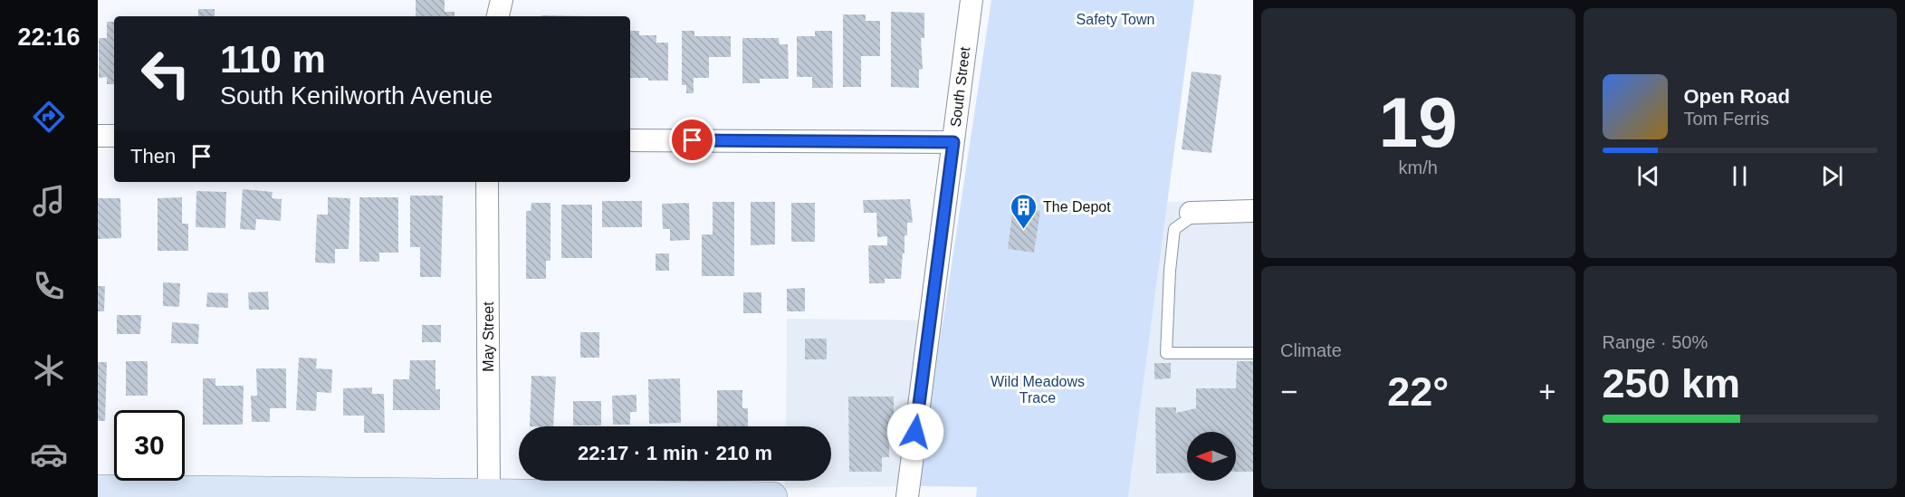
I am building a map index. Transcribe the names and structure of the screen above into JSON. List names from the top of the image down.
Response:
{
  "streets": {
    "street": ["South Street", "May Street"]
  },
  "parks": ["Safety Town", "Wild Meadows Trace"],
  "places": {
    "building": ["The Depot"]
  },
  "north": "left",
  "page": {
    "tabs": "22:16",
    "tile": [
      ["19", "km/h"],
      "Climate",
      ["Range · 50%", "250 km"]
    ],
    "turn": ["110 m", "South Kenilworth Avenue"],
    "song": ["Open Road", "Tom Ferris"],
    "then": "Then",
    "heat": ["−", "22°", "+"],
    "limit": "30",
    "trip": "22:17 · 1 min · 210 m"
  }
}
